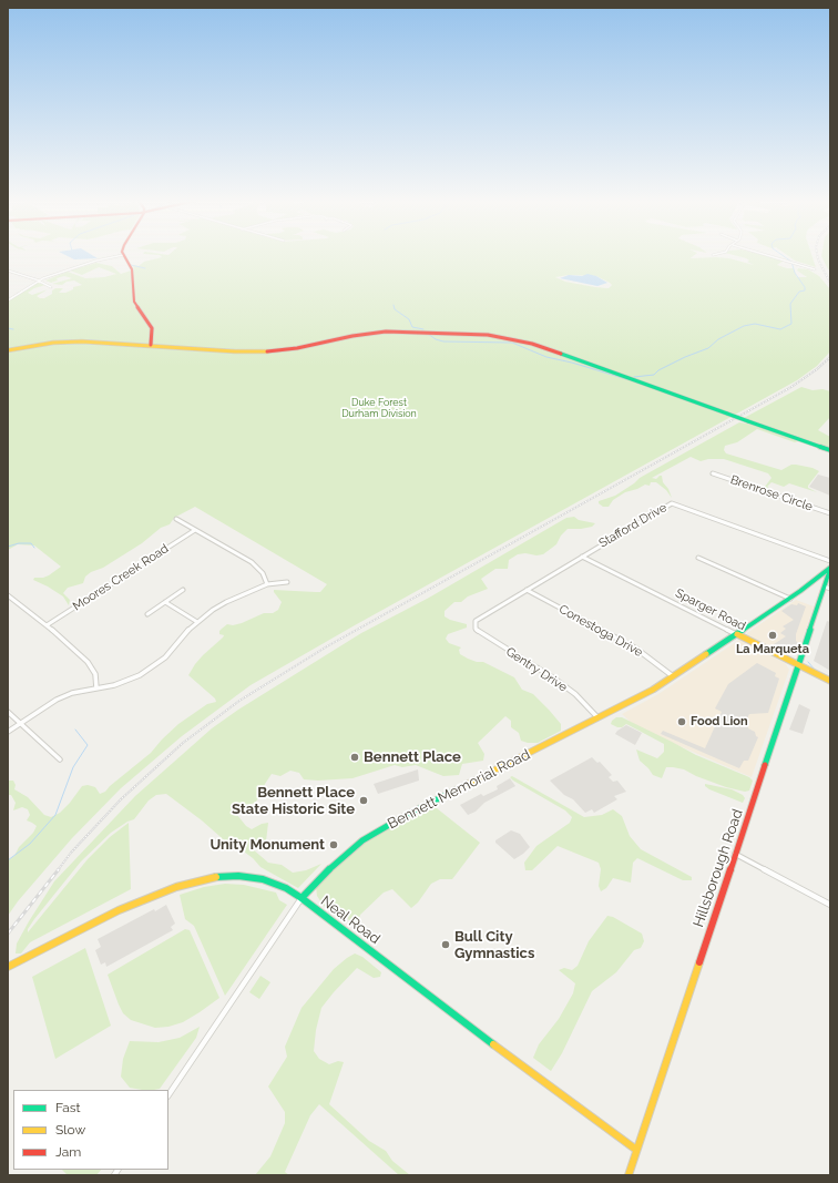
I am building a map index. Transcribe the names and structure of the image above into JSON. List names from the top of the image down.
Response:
{
  "streets": {
    "street": [
      "Brenrose Circle",
      "Stafford Drive",
      "Moores Creek Road",
      "Sparger Road",
      "Conestoga Drive",
      "Gentry Drive",
      "Bennett Memorial Road",
      "Hillsborough Road",
      "Neal Road"
    ]
  },
  "crossings": [
    ["Stafford Drive", "Sparger Road"],
    ["Stafford Drive", "Conestoga Drive"],
    ["Stafford Drive", "Gentry Drive"],
    ["Sparger Road", "Bennett Memorial Road"],
    ["Sparger Road", "Hillsborough Road"],
    ["Conestoga Drive", "Bennett Memorial Road"],
    ["Gentry Drive", "Bennett Memorial Road"],
    ["Bennett Memorial Road", "Hillsborough Road"],
    ["Bennett Memorial Road", "Neal Road"],
    ["Hillsborough Road", "Neal Road"]
  ],
  "parks": ["Duke Forest Durham Division"],
  "places": [
    "La Marqueta",
    "Food Lion",
    "Bennett Place",
    "Bennett Place State Historic Site",
    "Unity Monument",
    "Bull City Gymnastics"
  ],
  "legend": ["Fast", "Slow", "Jam"]
}
